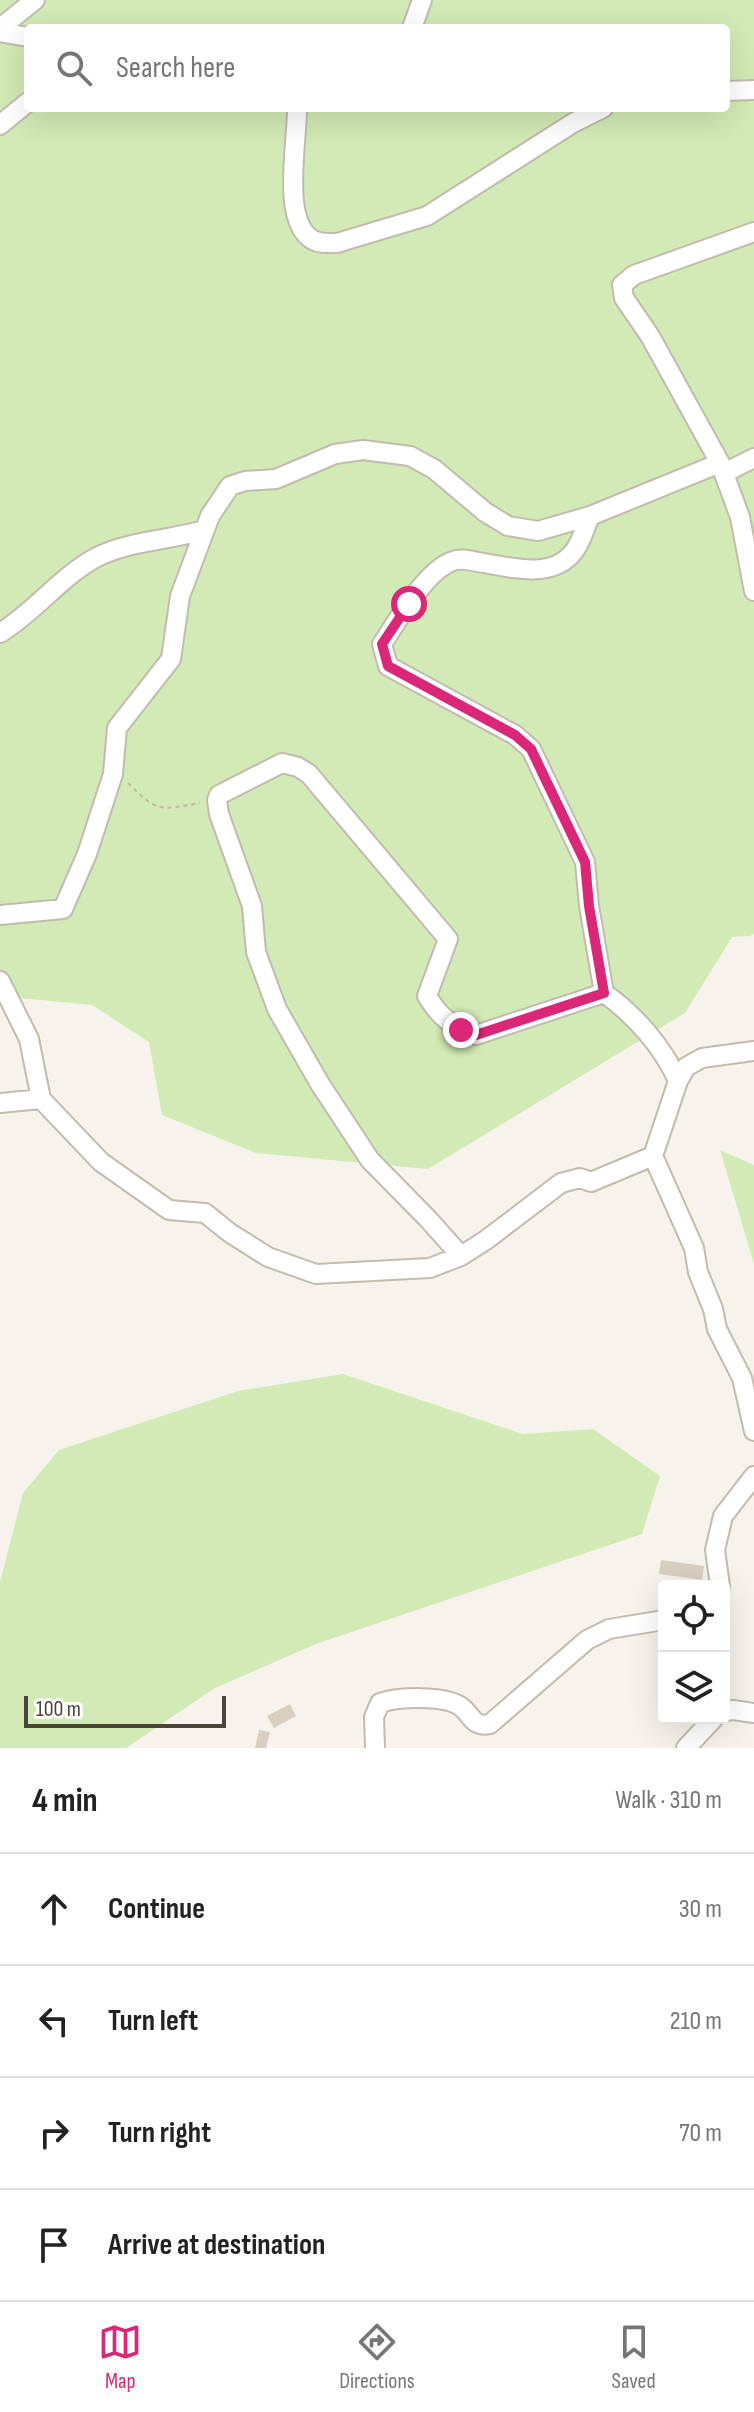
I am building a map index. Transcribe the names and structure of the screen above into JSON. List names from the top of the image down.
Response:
{
  "scale_bar": "100 m",
  "page": {
    "search": "Search here",
    "scale": "100 m",
    "heading": ["4 min", "Walk · 310 m"],
    "list": [
      ["Continue", "30 m"],
      ["Turn left", "210 m"],
      ["Turn right", "70 m"],
      "Arrive at destination"
    ],
    "nav": ["Map", "Directions", "Saved"]
  }
}
